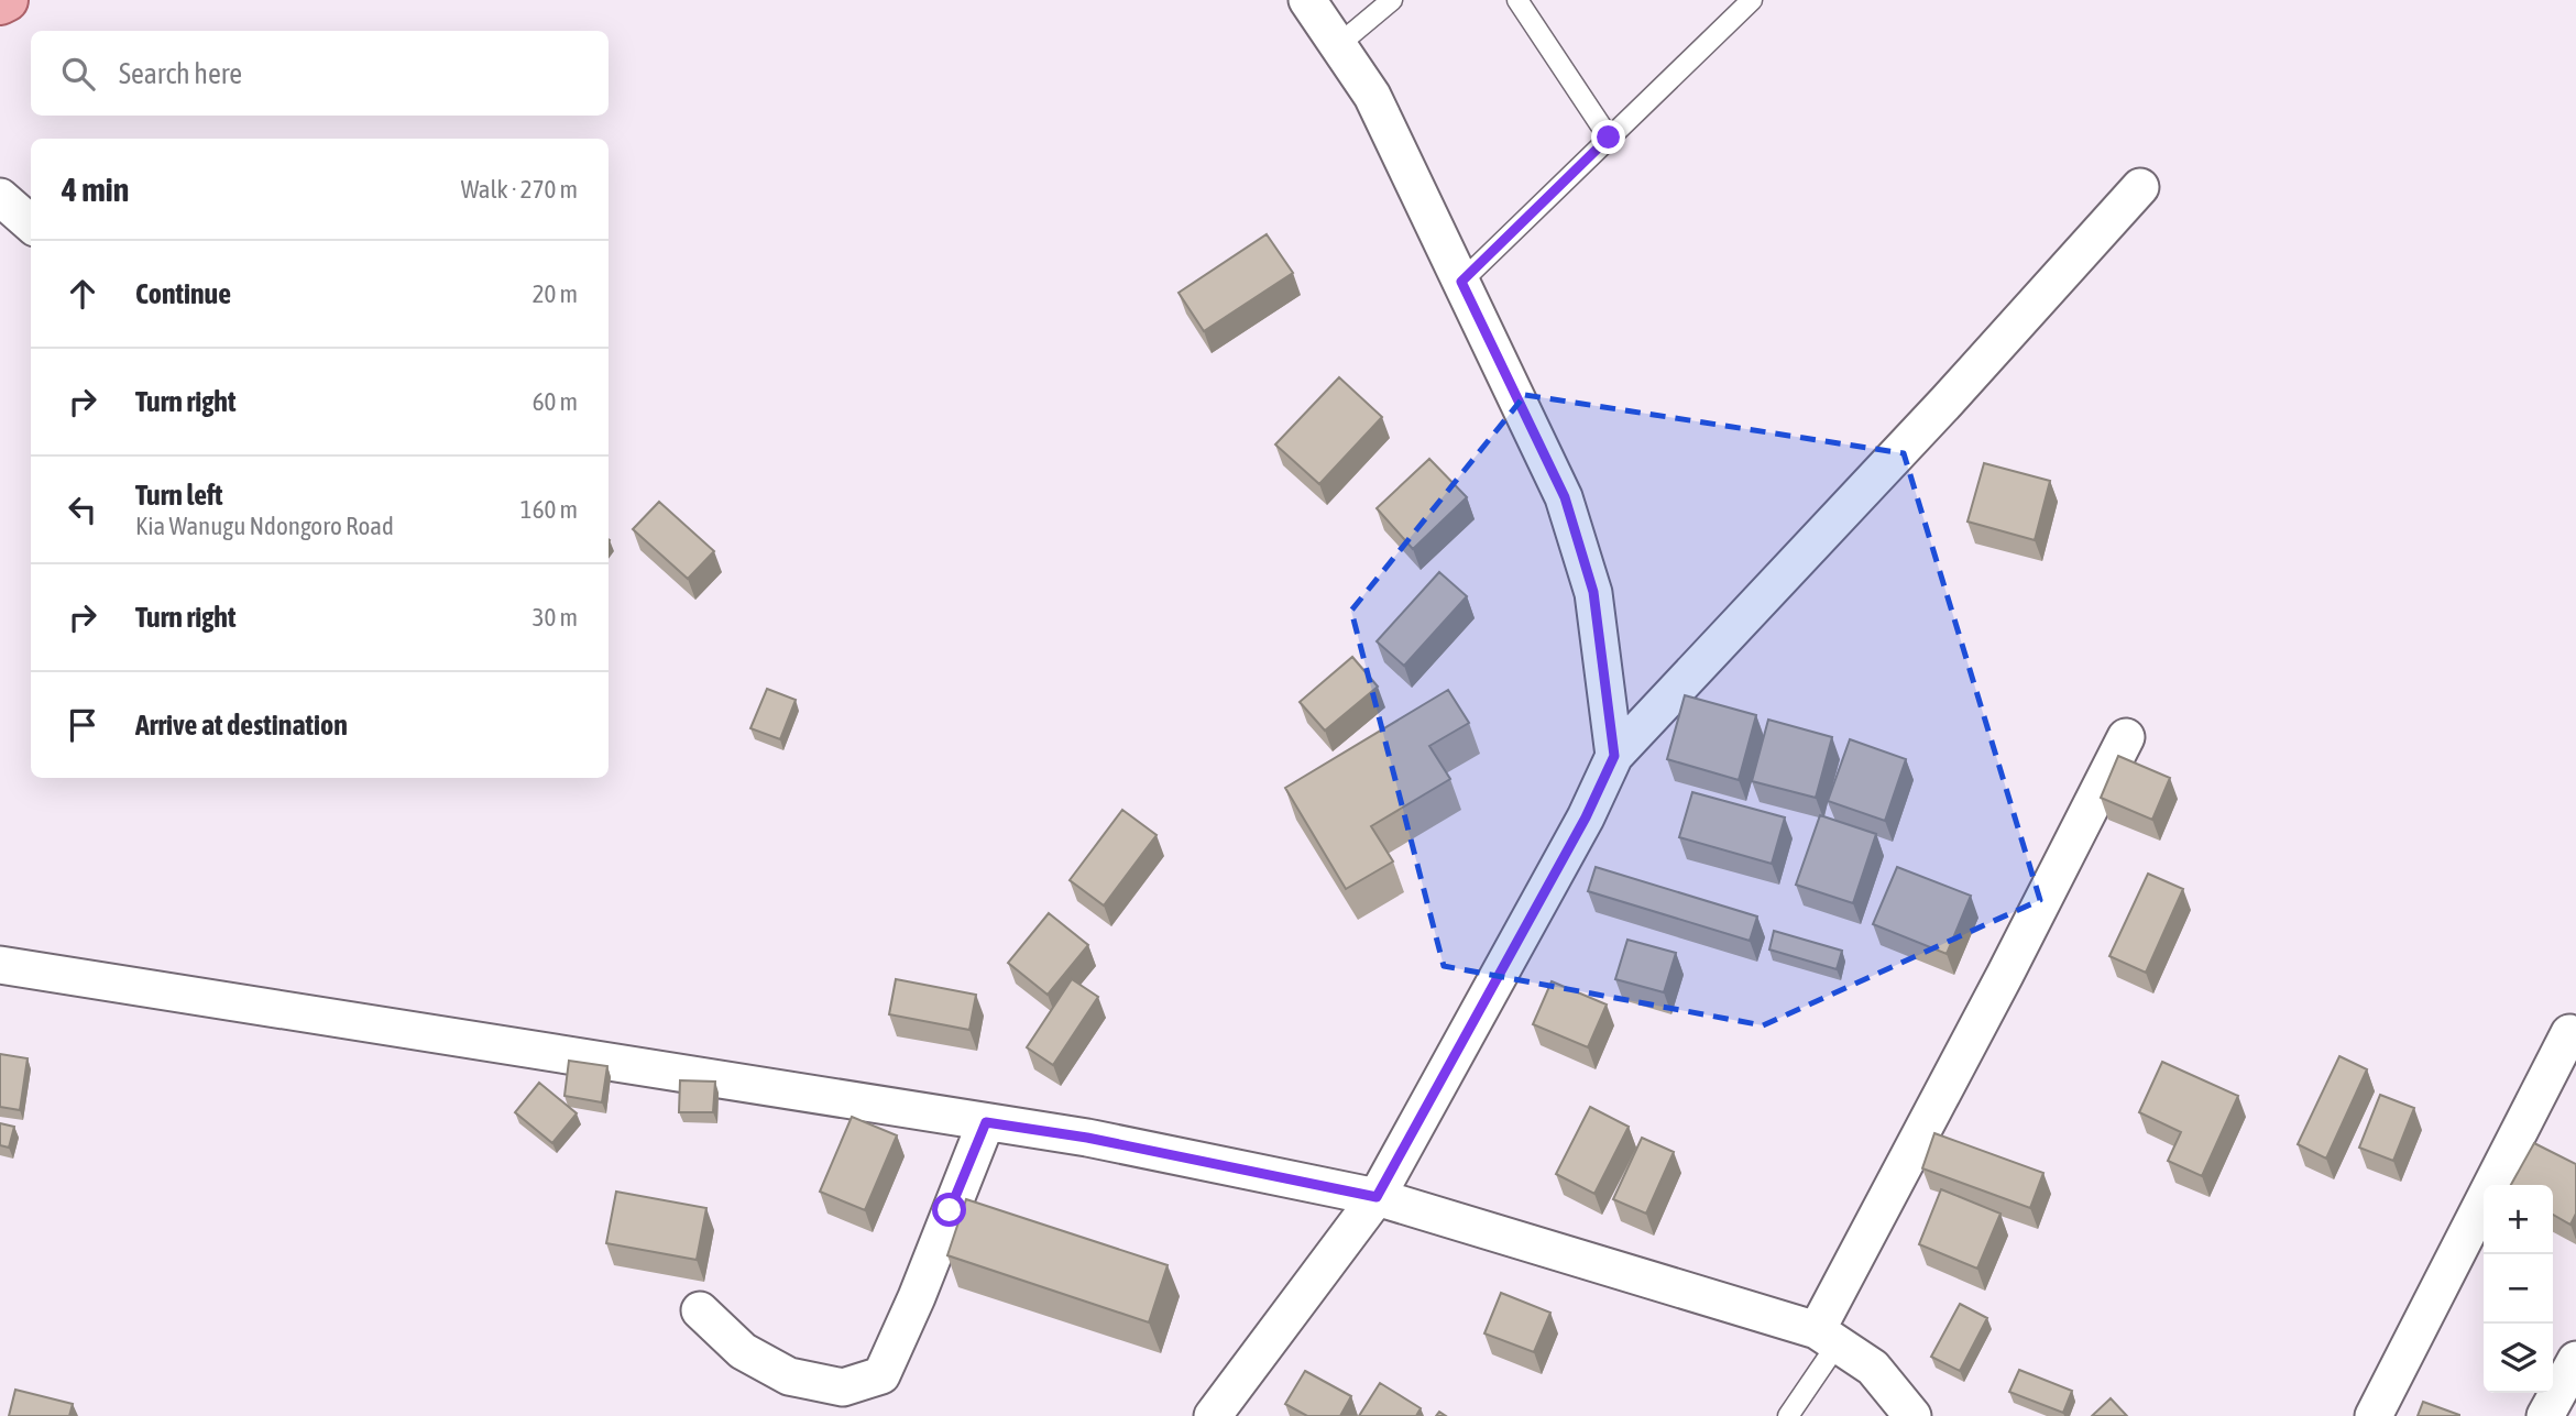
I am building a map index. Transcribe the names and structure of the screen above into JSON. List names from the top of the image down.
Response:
{
  "page": {
    "search": "Search here",
    "heading": ["4 min", "Walk · 270 m"],
    "list": [
      ["Continue", "20 m"],
      ["Turn right", "60 m"],
      ["Turn left", "Kia Wanugu Ndongoro Road", "160 m"],
      ["Turn right", "30 m"],
      "Arrive at destination"
    ],
    "map_buttons": ["+", "−"]
  }
}
